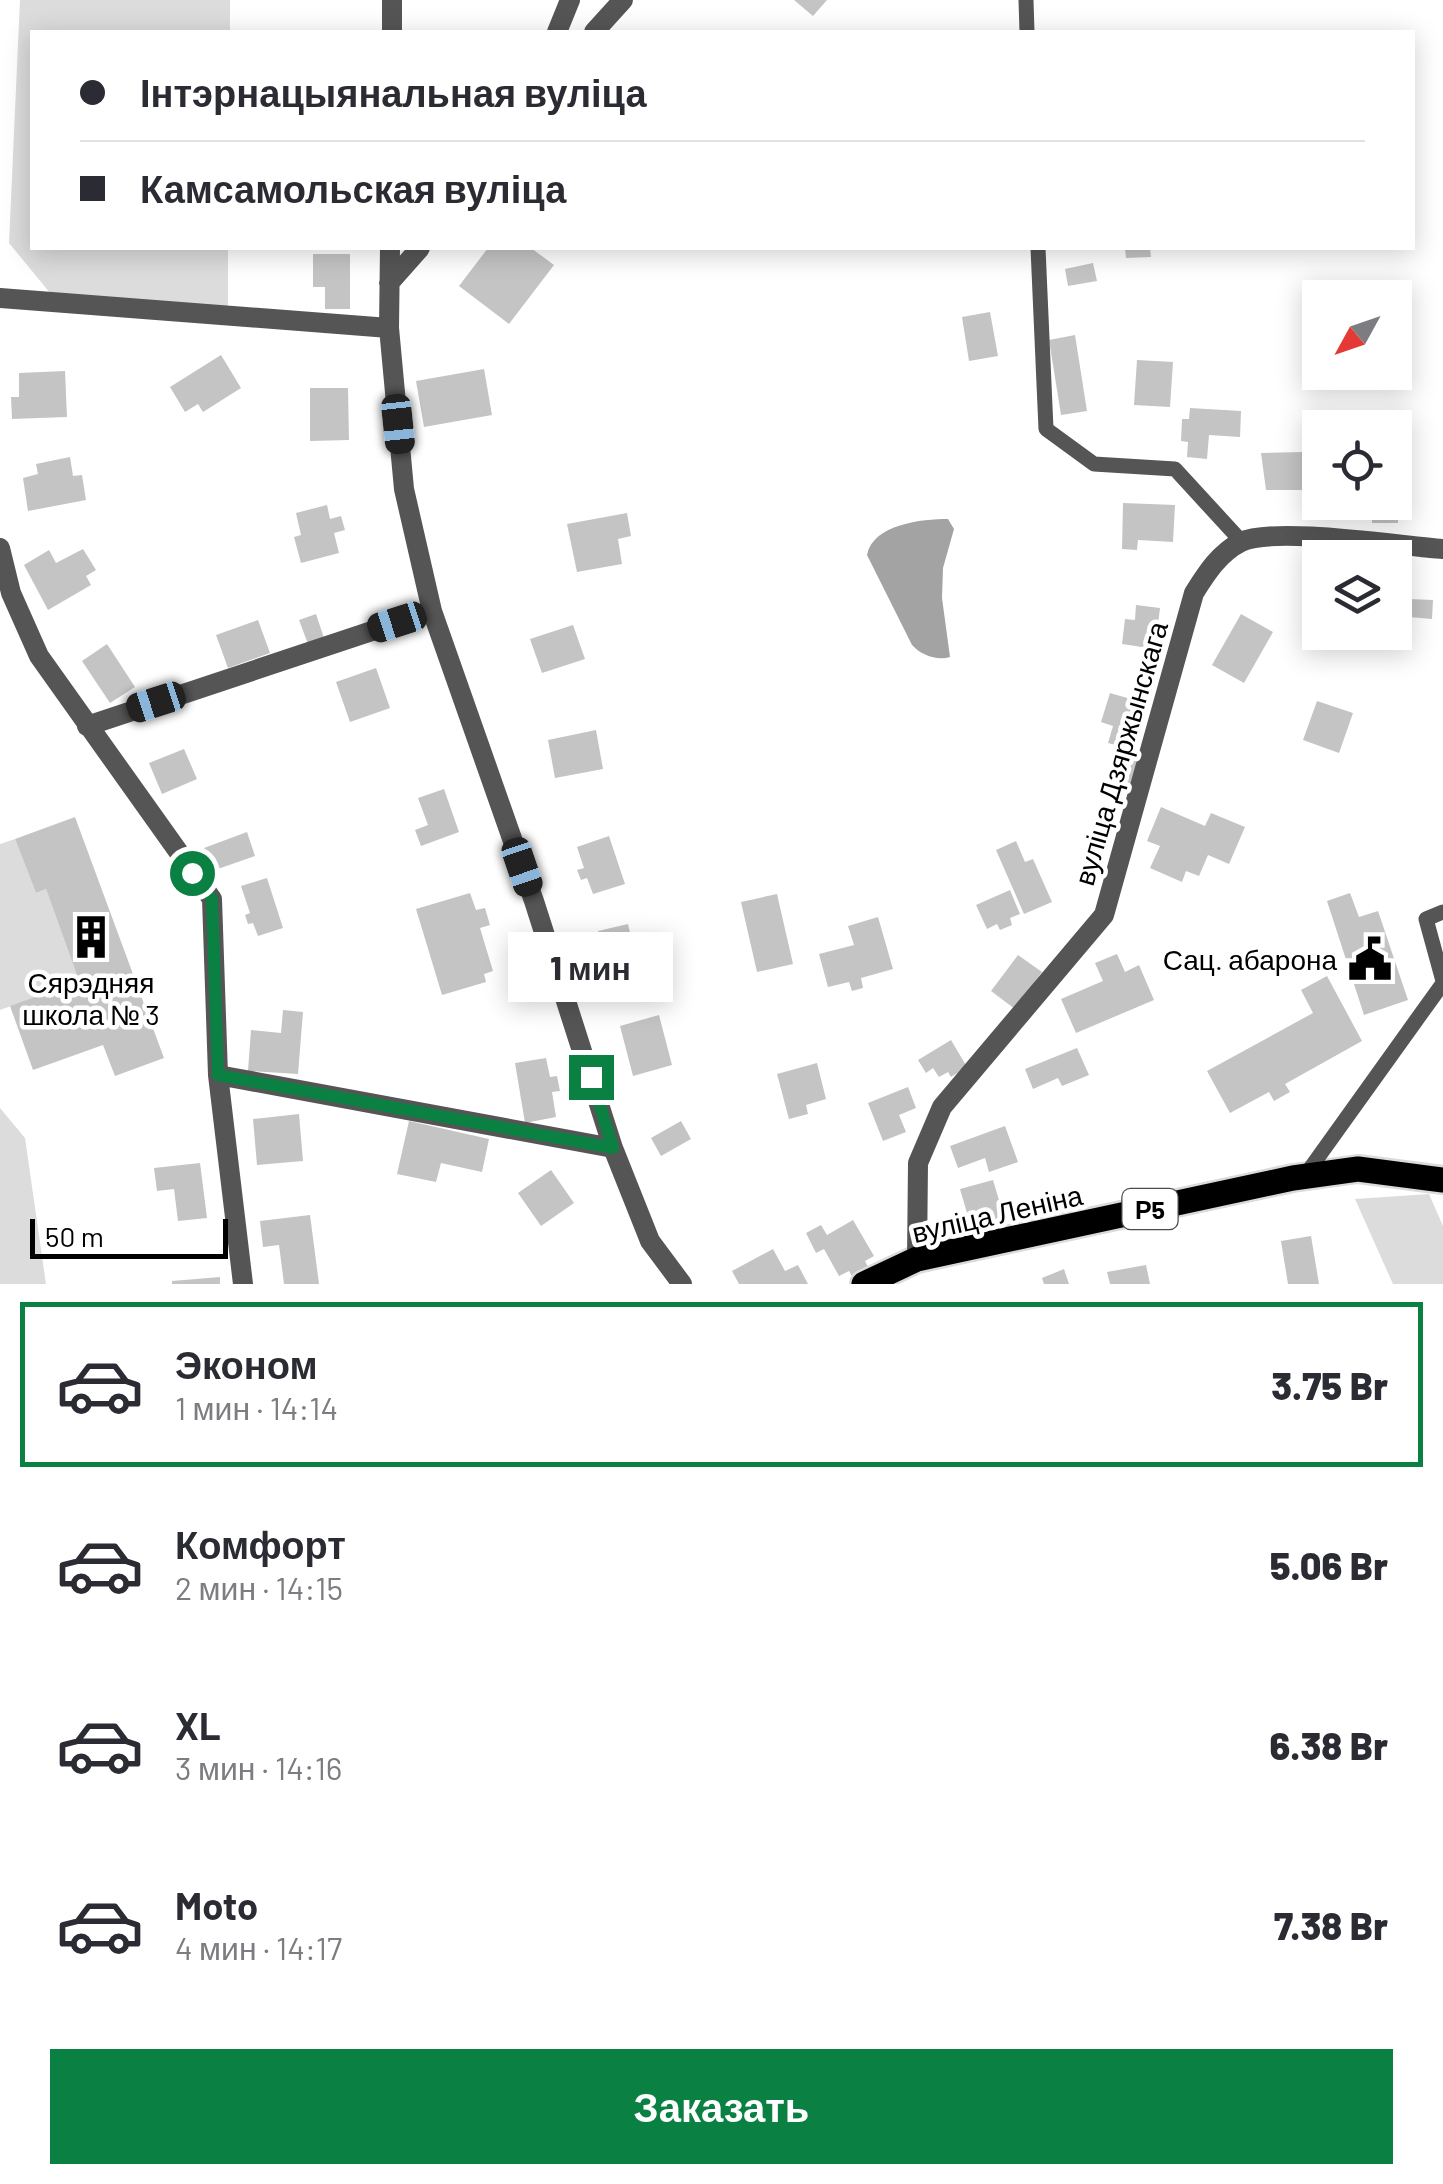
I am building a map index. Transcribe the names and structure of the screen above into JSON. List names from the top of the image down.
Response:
{
  "streets": {
    "main road": ["Р5", "вуліца Леніна"],
    "street": ["вуліца Дзяржынскага"]
  },
  "crossings": [
    ["вуліца Дзяржынскага", "вуліца Леніна"]
  ],
  "places": {
    "building": ["Сярэдняя школа № 3"],
    "public building": ["Сац. абарона"]
  },
  "scale_bar": "50 m",
  "north": "bottom left",
  "page": {
    "banner": ["Інтэрнацыянальная вуліца", "Камсамольская вуліца"],
    "bubble": "1 мин",
    "scale": "50 m",
    "list": [
      {
        "name": "Эконом",
        "note": "1 мин · 14:14",
        "value": "3.75 Br"
      },
      {
        "name": "Комфорт",
        "note": "2 мин · 14:15",
        "value": "5.06 Br"
      },
      {
        "name": "XL",
        "note": "3 мин · 14:16",
        "value": "6.38 Br"
      },
      {
        "name": "Moto",
        "note": "4 мин · 14:17",
        "value": "7.38 Br"
      }
    ],
    "buttons": "Заказать"
  }
}
